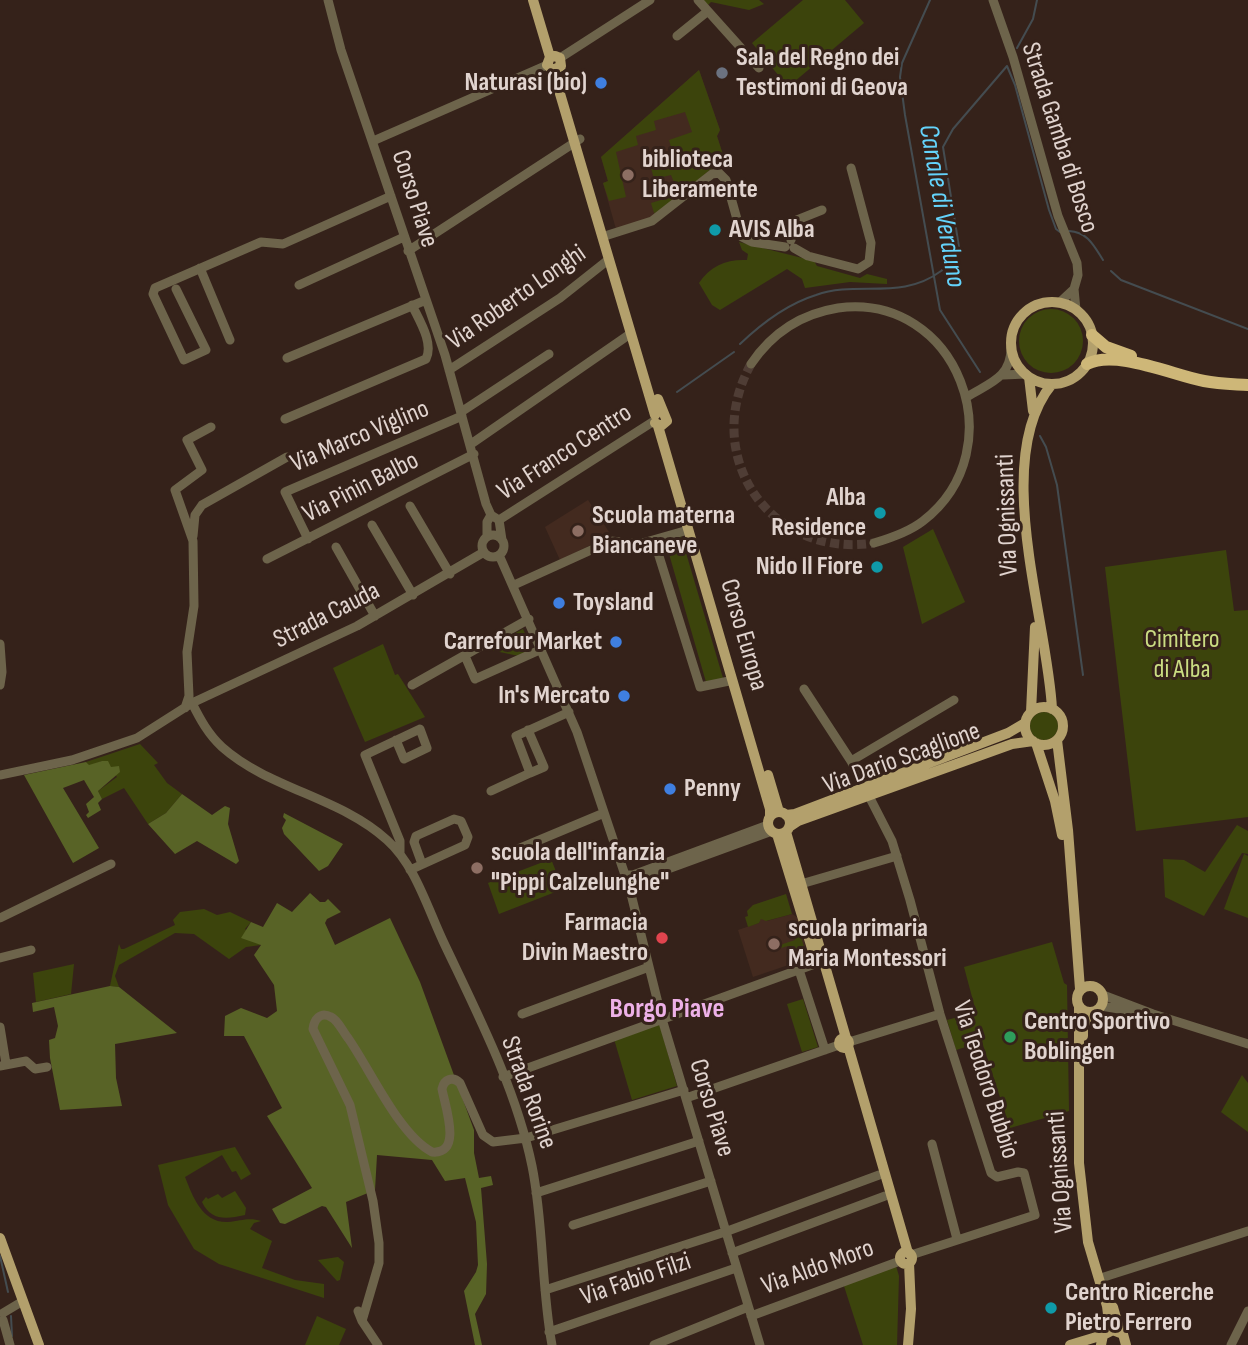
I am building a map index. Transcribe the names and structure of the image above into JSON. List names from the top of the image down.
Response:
{
  "streets": {
    "main road": ["Via Ognissanti", "Corso Europa", "Via Dario Scaglione"],
    "street": [
      "Strada Gamba di Bosco",
      "Corso Piave",
      "Via Roberto Longhi",
      "Via Marco Viglino",
      "Via Franco Centro",
      "Via Pinin Balbo",
      "Strada Cauda",
      "Via Teodoro Bubbio",
      "Strada Rorine",
      "Via Aldo Moro",
      "Via Fabio Filzi"
    ]
  },
  "crossings": [
    ["Strada Gamba di Bosco", "Via Ognissanti"],
    ["Corso Piave", "Via Roberto Longhi"],
    ["Corso Piave", "Via Marco Viglino"],
    ["Corso Piave", "Via Franco Centro"],
    ["Corso Piave", "Via Pinin Balbo"],
    ["Corso Piave", "Strada Cauda"],
    ["Corso Piave", "Via Dario Scaglione"],
    ["Corso Piave", "Via Aldo Moro"],
    ["Corso Piave", "Via Fabio Filzi"],
    ["Via Roberto Longhi", "Corso Europa"],
    ["Via Marco Viglino", "Via Pinin Balbo"],
    ["Via Franco Centro", "Corso Europa"],
    ["Via Ognissanti", "Via Dario Scaglione"],
    ["Strada Cauda", "Strada Rorine"],
    ["Corso Europa", "Via Dario Scaglione"],
    ["Corso Europa", "Via Aldo Moro"],
    ["Via Dario Scaglione", "Via Teodoro Bubbio"],
    ["Via Teodoro Bubbio", "Via Aldo Moro"],
    ["Strada Rorine", "Via Fabio Filzi"]
  ],
  "districts": ["Borgo Piave"],
  "water": ["Canale di Verduno"],
  "parks": ["Cimitero di Alba"],
  "places": [
    "Sala del Regno dei Testimoni di Geova",
    "Naturasi (bio)",
    "biblioteca Liberamente",
    "AVIS Alba",
    "Alba Residence",
    "Scuola materna Biancaneve",
    "Nido Il Fiore",
    "Toysland",
    "Carrefour Market",
    "In's Mercato",
    "Penny",
    "scuola dell'infanzia \"Pippi Calzelunghe\"",
    "Farmacia Divin Maestro",
    "scuola primaria Maria Montessori",
    "Centro Sportivo Boblingen",
    "Centro Ricerche Pietro Ferrero"
  ]
}
